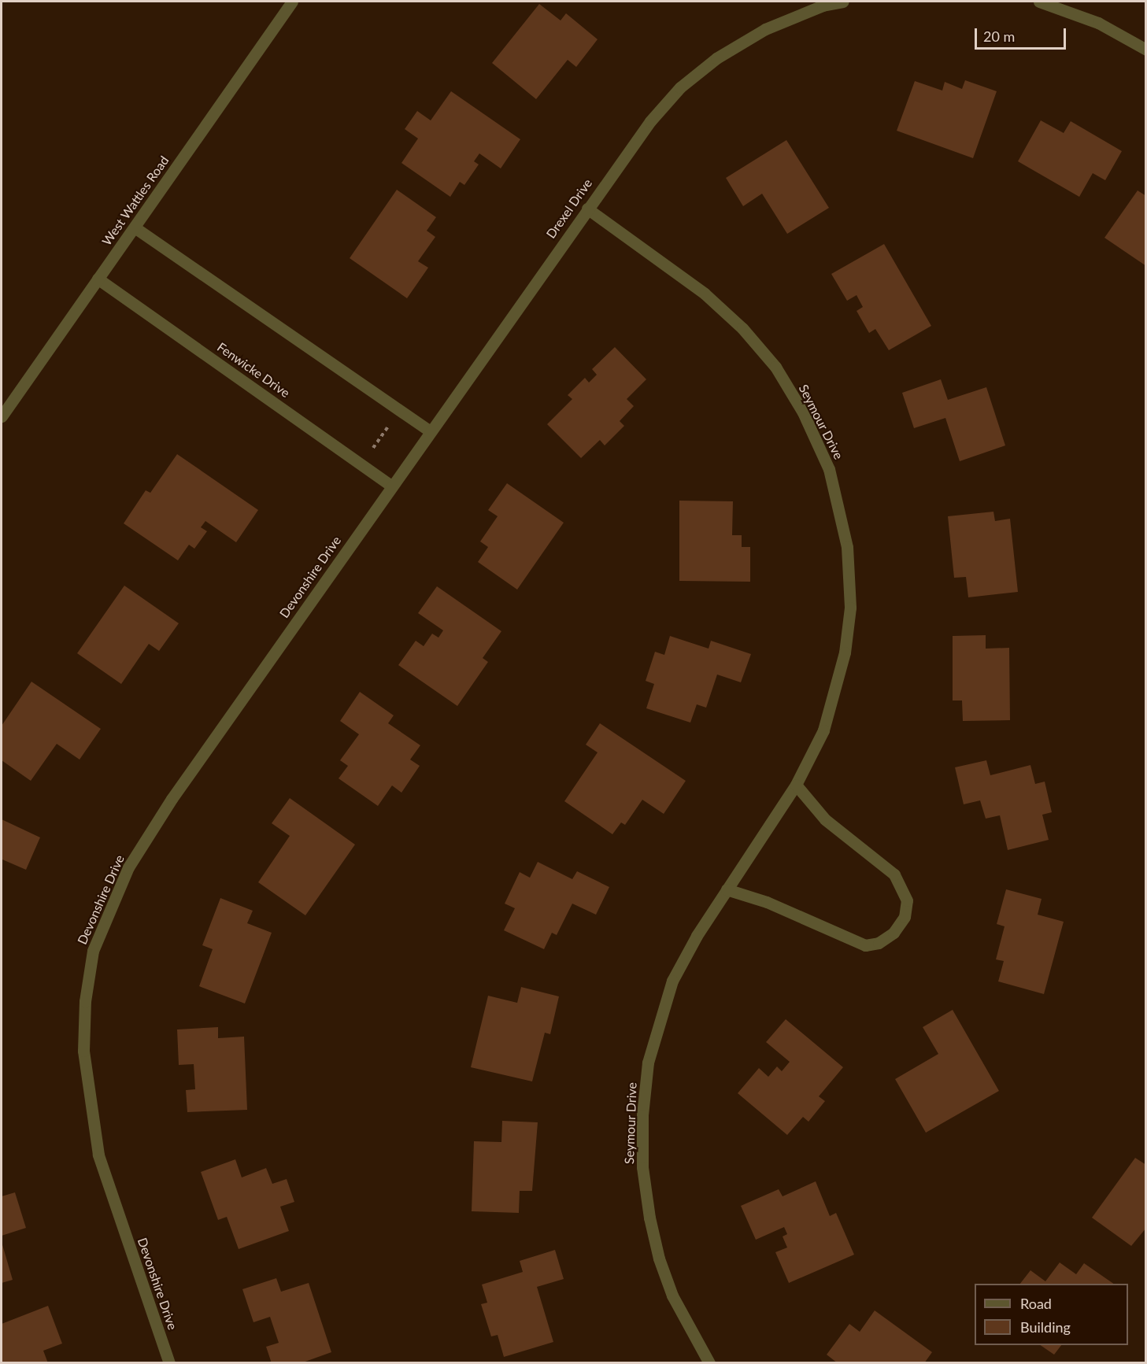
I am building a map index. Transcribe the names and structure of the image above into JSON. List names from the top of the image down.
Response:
{
  "streets": {
    "street": [
      "West Wattles Road",
      "Drexel Drive",
      "Fenwicke Drive",
      "Seymour Drive",
      "Devonshire Drive"
    ]
  },
  "crossings": [
    ["West Wattles Road", "Fenwicke Drive"],
    ["Drexel Drive", "Fenwicke Drive"],
    ["Drexel Drive", "Seymour Drive"],
    ["Drexel Drive", "Devonshire Drive"],
    ["Fenwicke Drive", "Devonshire Drive"]
  ],
  "legend": ["Road", "Building"],
  "scale_bar": "20 m"
}
